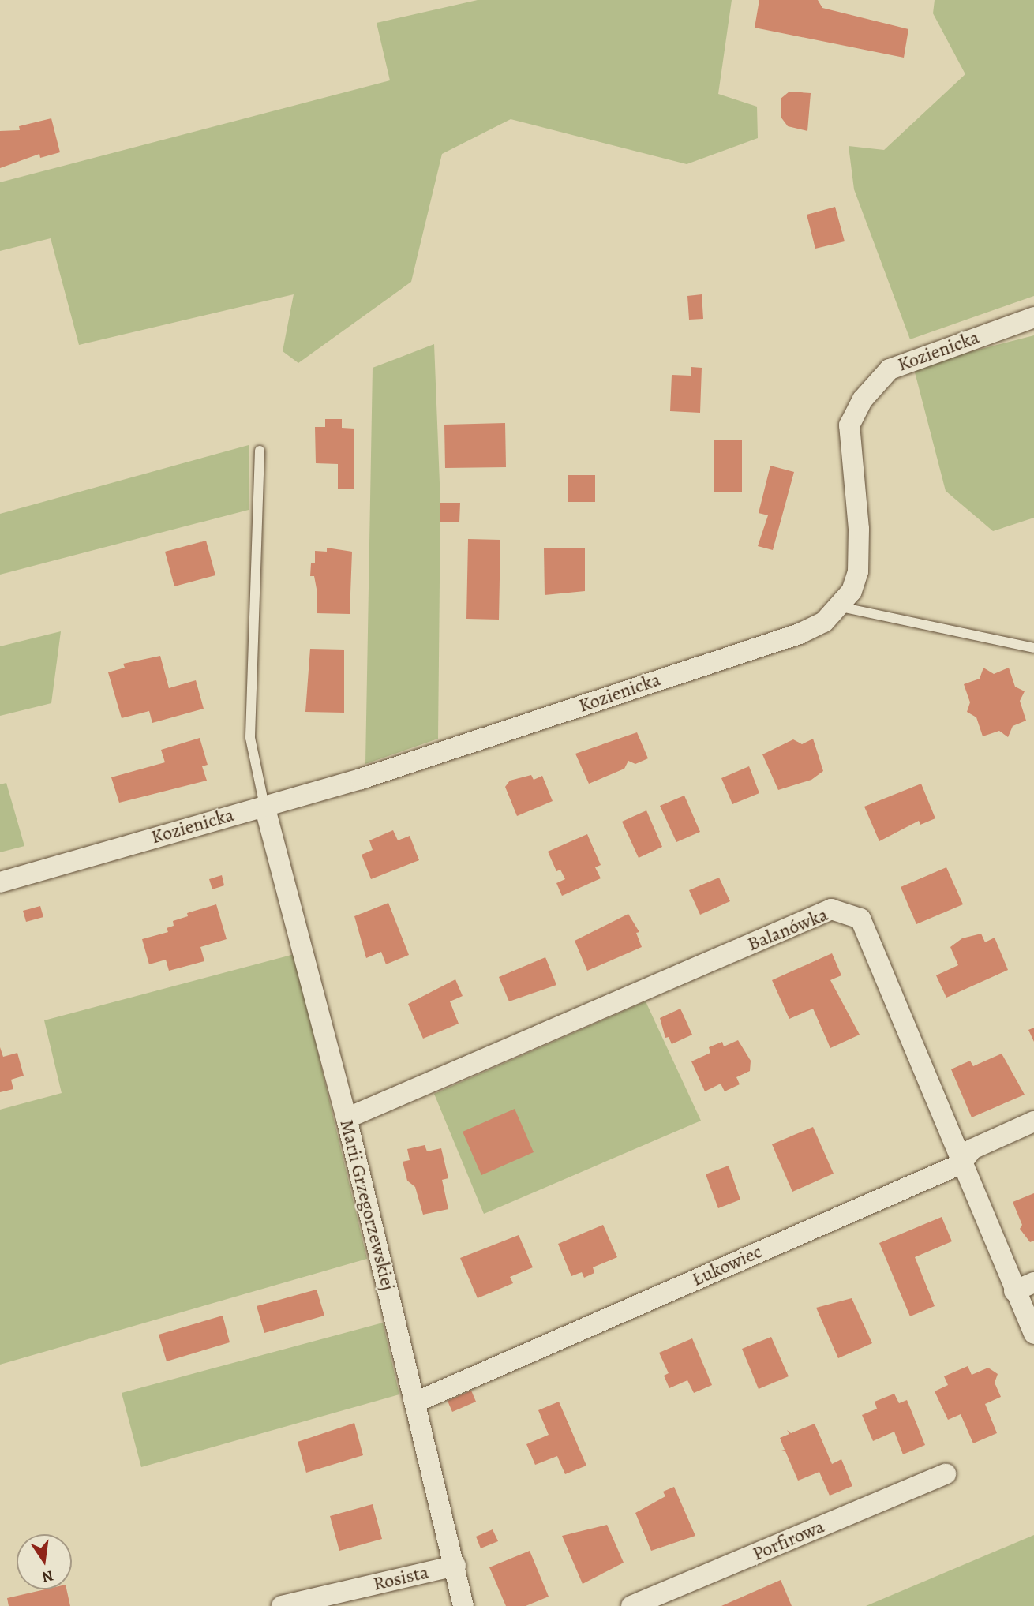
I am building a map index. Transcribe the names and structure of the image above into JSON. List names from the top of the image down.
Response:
{
  "streets": {
    "street": [
      "Kozienicka",
      "Balanówka",
      "Marii Grzegorzewskiej",
      "Łukowiec",
      "Porfirowa",
      "Rosista"
    ]
  },
  "crossings": [
    ["Kozienicka", "Marii Grzegorzewskiej"],
    ["Balanówka", "Marii Grzegorzewskiej"],
    ["Balanówka", "Łukowiec"],
    ["Marii Grzegorzewskiej", "Łukowiec"],
    ["Marii Grzegorzewskiej", "Rosista"]
  ],
  "north": "bottom"
}
